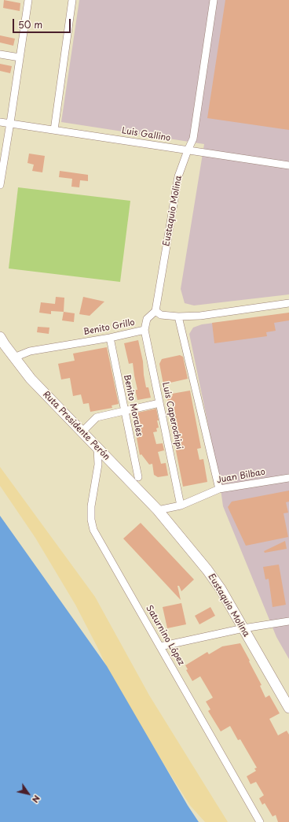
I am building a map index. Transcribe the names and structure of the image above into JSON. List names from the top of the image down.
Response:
{
  "streets": {
    "main road": ["Eustaquio Molina", "Ruta Presidente Perón"],
    "street": [
      "Luis Gallino",
      "Benito Grillo",
      "Benito Morales",
      "Luis Caperochipi",
      "Juan Bilbao",
      "Saturnino López"
    ]
  },
  "crossings": [
    ["Luis Gallino", "Eustaquio Molina"],
    ["Eustaquio Molina", "Benito Grillo"],
    ["Eustaquio Molina", "Ruta Presidente Perón"],
    ["Eustaquio Molina", "Juan Bilbao"],
    ["Benito Grillo", "Benito Morales"],
    ["Benito Grillo", "Luis Caperochipi"],
    ["Benito Grillo", "Ruta Presidente Perón"],
    ["Luis Caperochipi", "Juan Bilbao"],
    ["Ruta Presidente Perón", "Juan Bilbao"],
    ["Ruta Presidente Perón", "Saturnino López"]
  ],
  "scale_bar": "50 m",
  "north": "bottom right"
}
